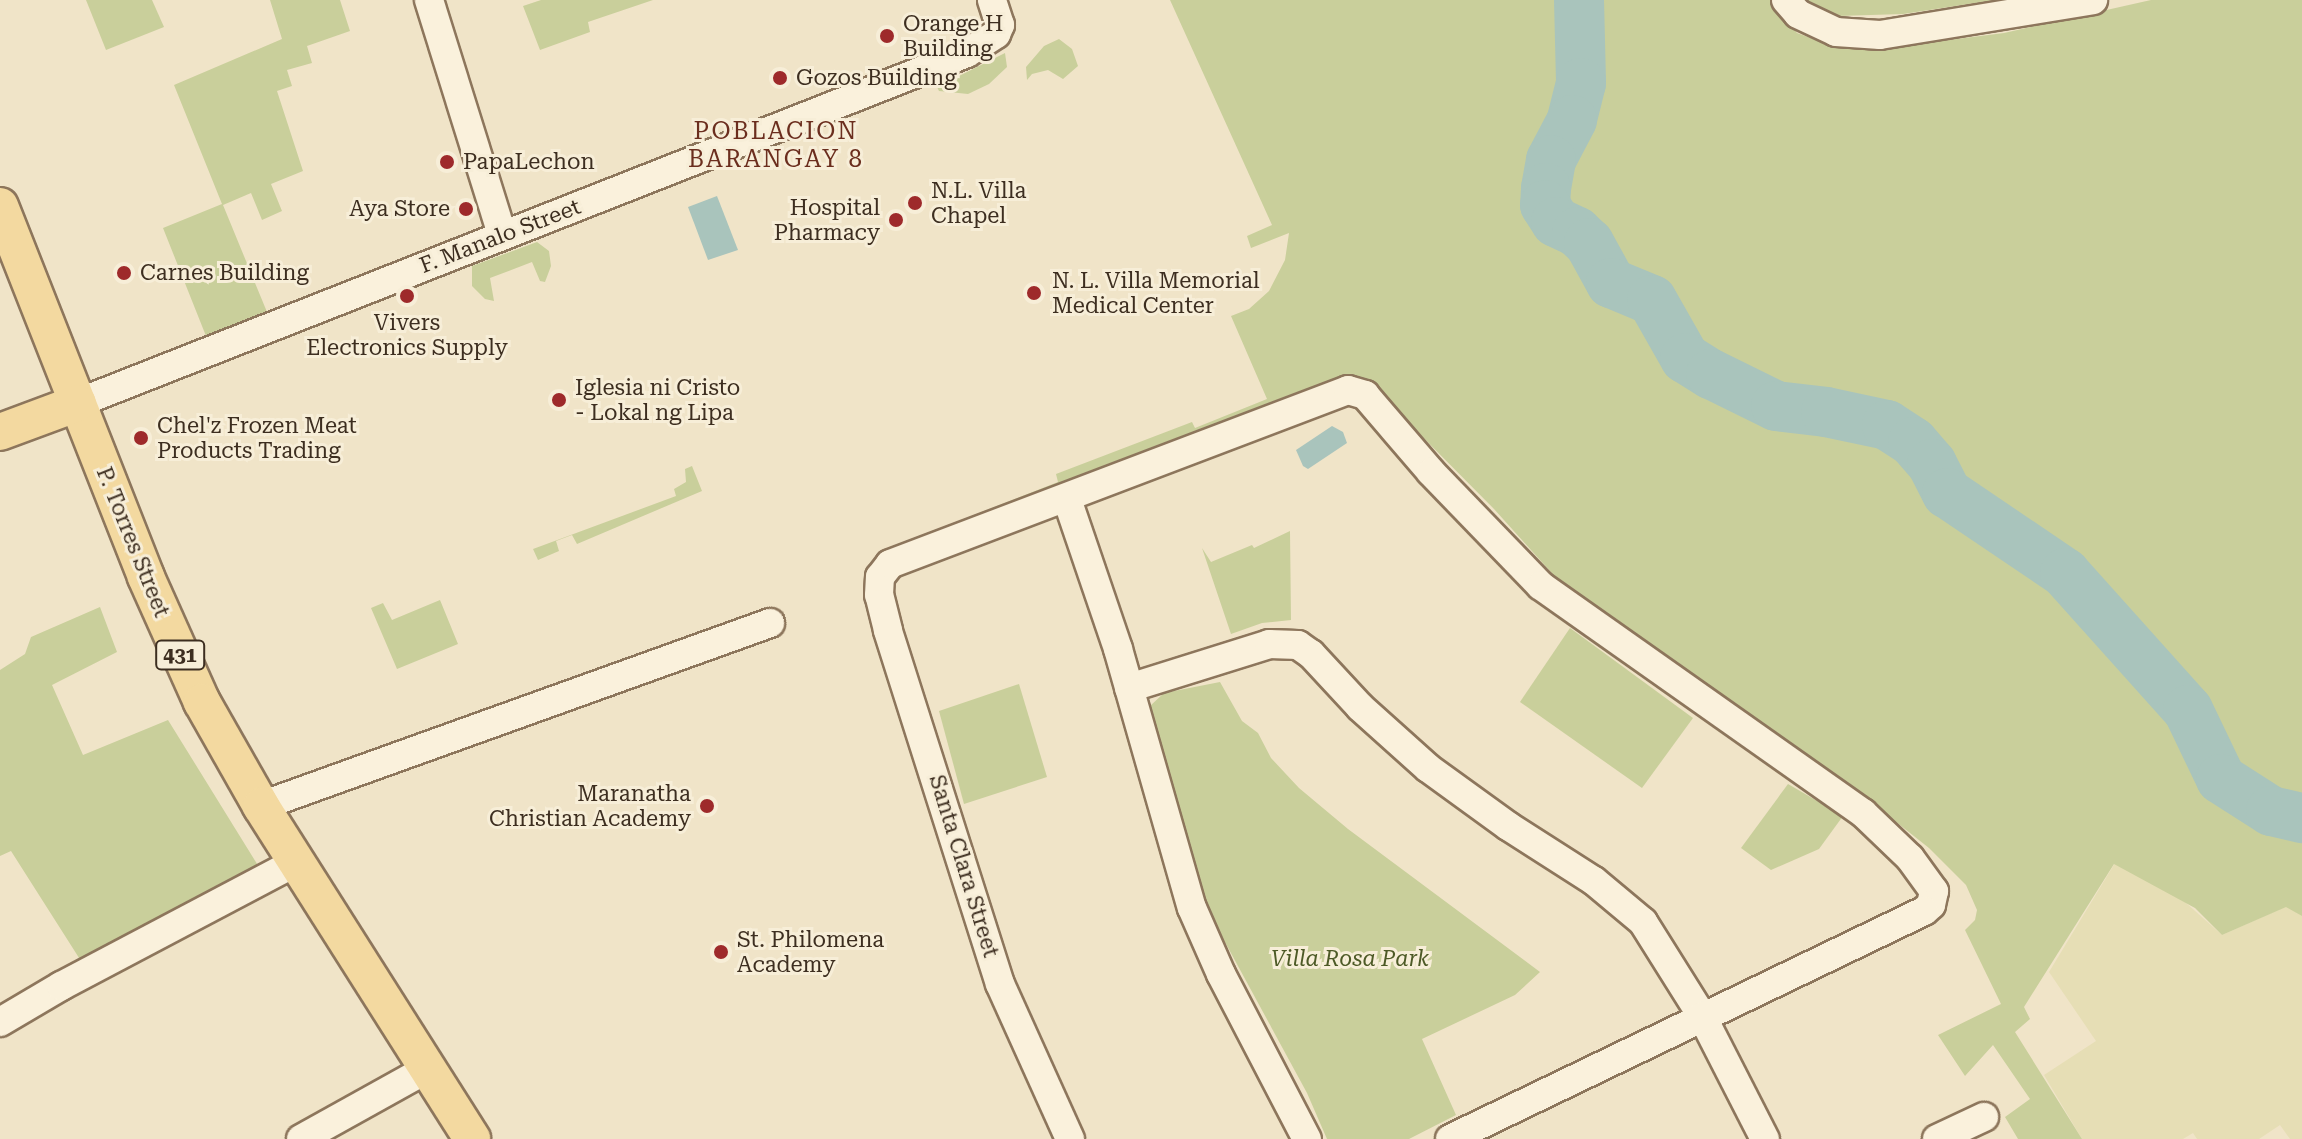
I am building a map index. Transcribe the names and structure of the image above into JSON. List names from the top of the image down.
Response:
{
  "streets": {
    "main road": ["F. Manalo Street", "P. Torres Street", "431"],
    "street": ["Santa Clara Street"]
  },
  "crossings": [
    ["F. Manalo Street", "P. Torres Street"],
    ["P. Torres Street", "431"]
  ],
  "districts": ["POBLACION BARANGAY 8"],
  "parks": ["Villa Rosa Park"],
  "places": [
    "Orange H Building",
    "Gozos Building",
    "PapaLechon",
    "N.L. Villa Chapel",
    "Aya Store",
    "Hospital Pharmacy",
    "Carnes Building",
    "N. L. Villa Memorial Medical Center",
    "Vivers Electronics Supply",
    "Iglesia ni Cristo - Lokal ng Lipa",
    "Chel'z Frozen Meat Products Trading",
    "Maranatha Christian Academy",
    "St. Philomena Academy"
  ]
}
